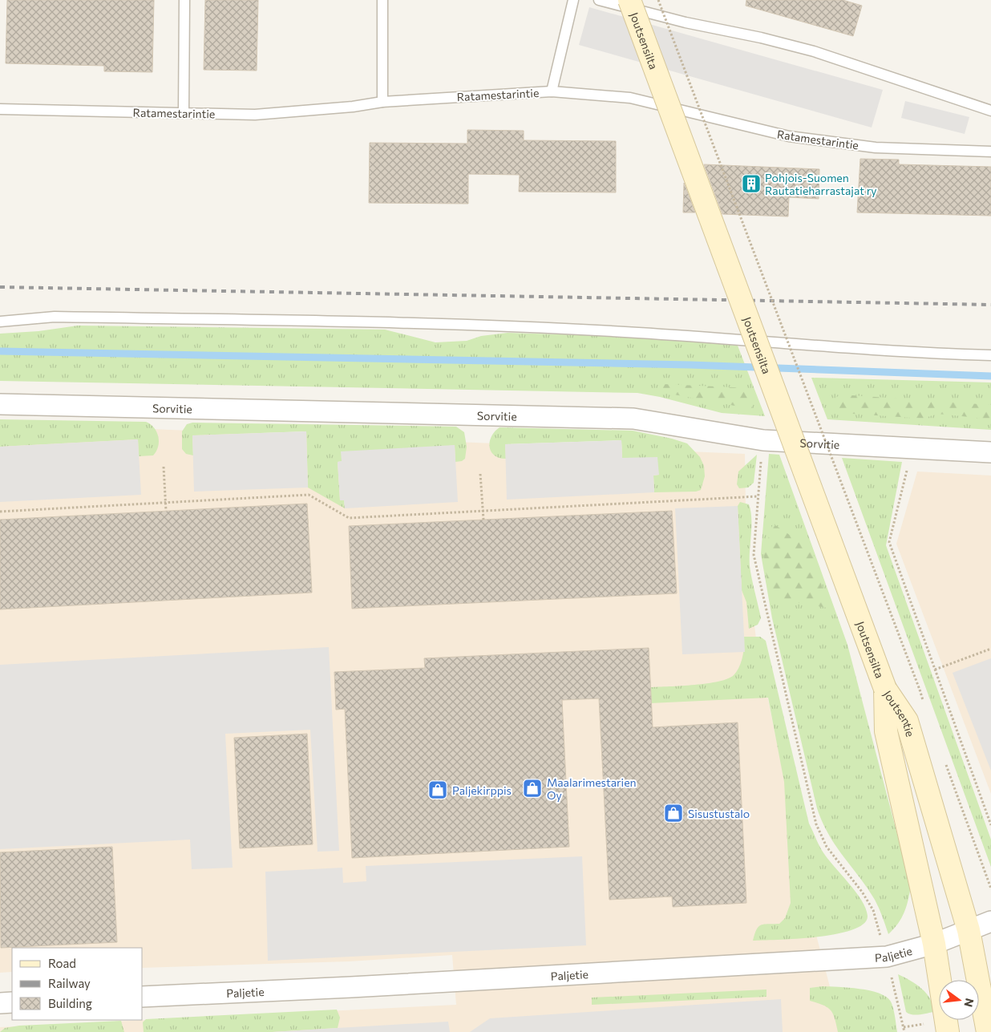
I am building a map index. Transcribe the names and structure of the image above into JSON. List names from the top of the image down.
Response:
{
  "streets": {
    "main road": ["Joutsensilta", "Joutsentie"],
    "street": ["Sorvitie", "Paljetie"],
    "lane": ["Ratamestarintie"]
  },
  "crossings": [
    ["Joutsensilta", "Joutsentie"],
    ["Joutsentie", "Paljetie"]
  ],
  "places": {
    "building": ["Pohjois-Suomen Rautatieharrastajat ry"],
    "shop": ["Maalarimestarien Oy", "Paljekirppis", "Sisustustalo"]
  },
  "legend": ["Road", "Railway", "Building"],
  "north": "right"
}
